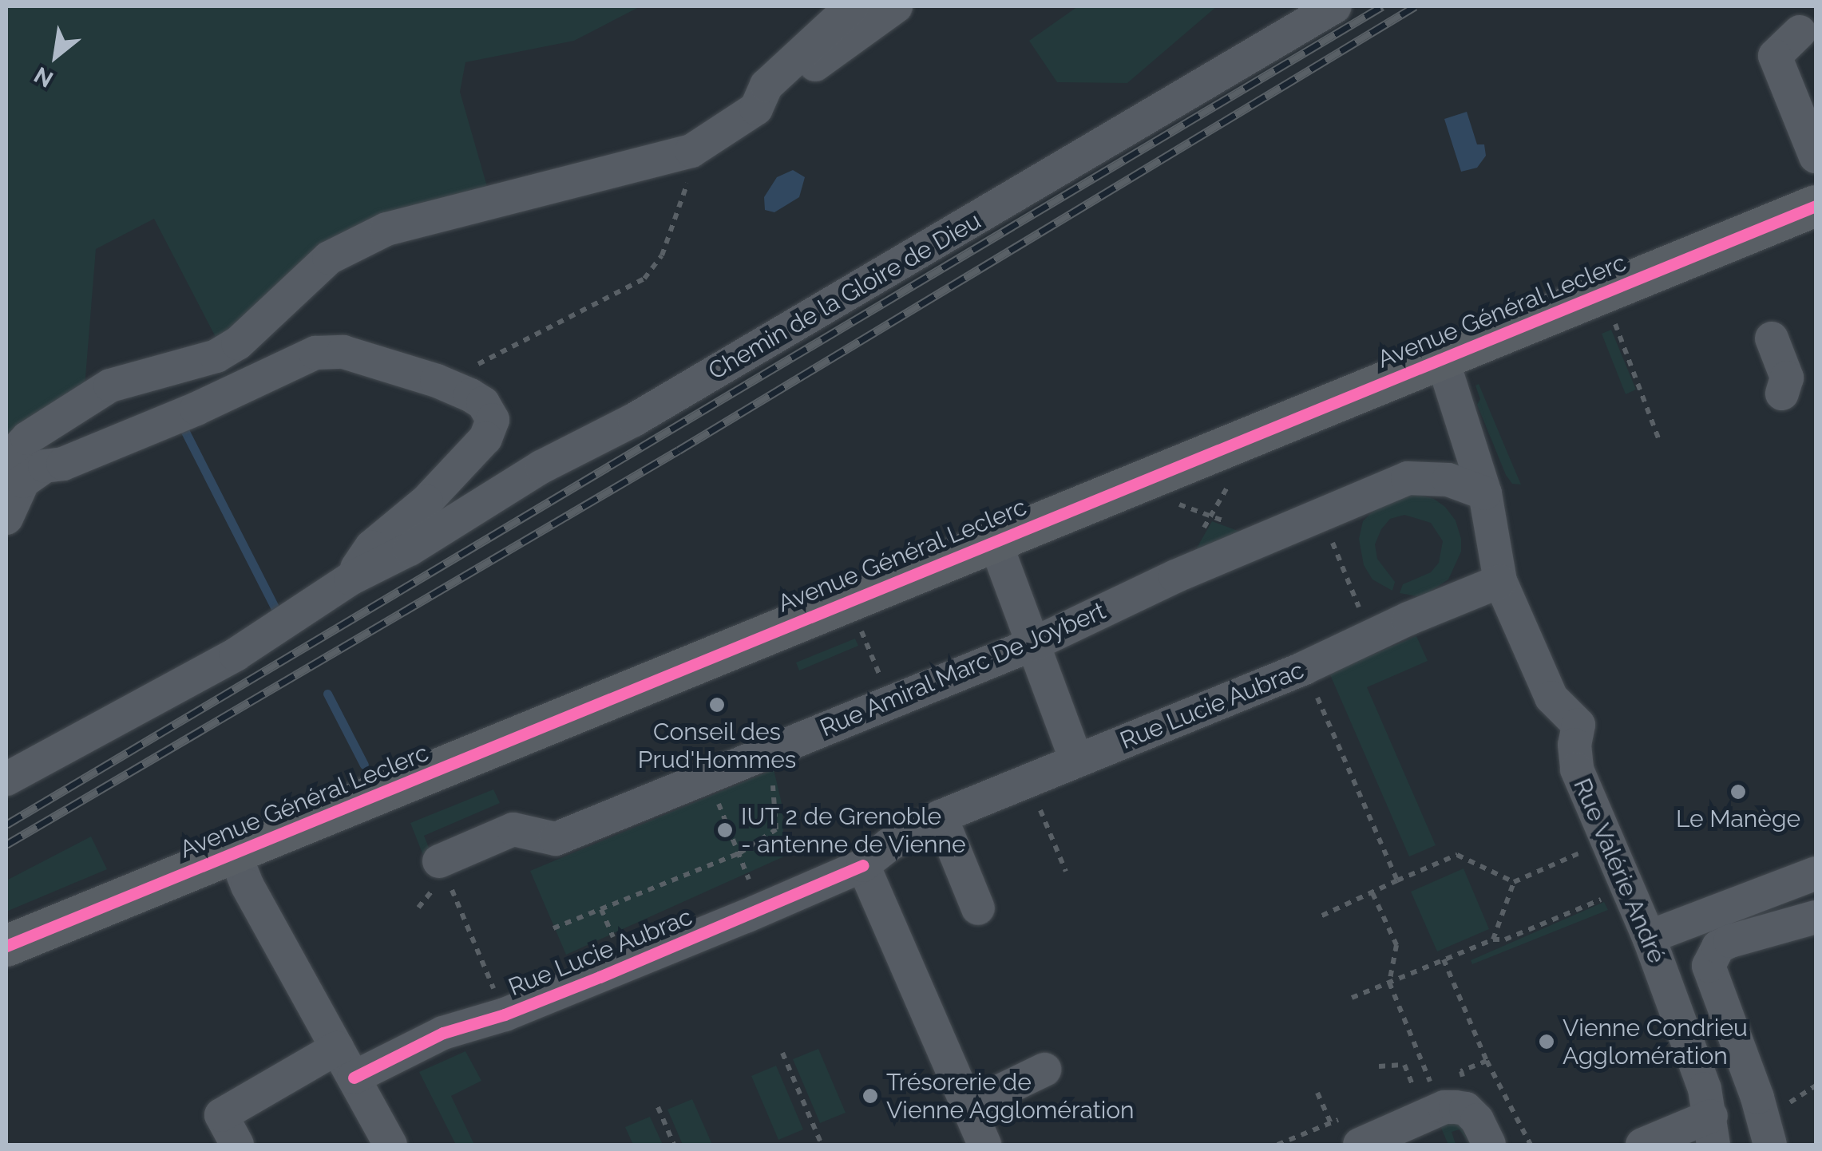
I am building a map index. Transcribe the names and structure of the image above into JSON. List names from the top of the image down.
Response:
{
  "streets": {
    "main road": ["Avenue Général Leclerc"],
    "street": [
      "Chemin de la Gloire de Dieu",
      "Rue Amiral Marc De Joybert",
      "Rue Lucie Aubrac",
      "Rue Valérie André"
    ]
  },
  "crossings": [
    ["Avenue Général Leclerc", "Rue Valérie André"],
    ["Rue Amiral Marc De Joybert", "Rue Valérie André"],
    ["Rue Lucie Aubrac", "Rue Valérie André"]
  ],
  "places": [
    "Conseil des Prud'Hommes",
    "Le Manège",
    "IUT 2 de Grenoble - antenne de Vienne",
    "Vienne Condrieu Agglomération",
    "Trésorerie de Vienne Agglomération"
  ],
  "north": "bottom left"
}
